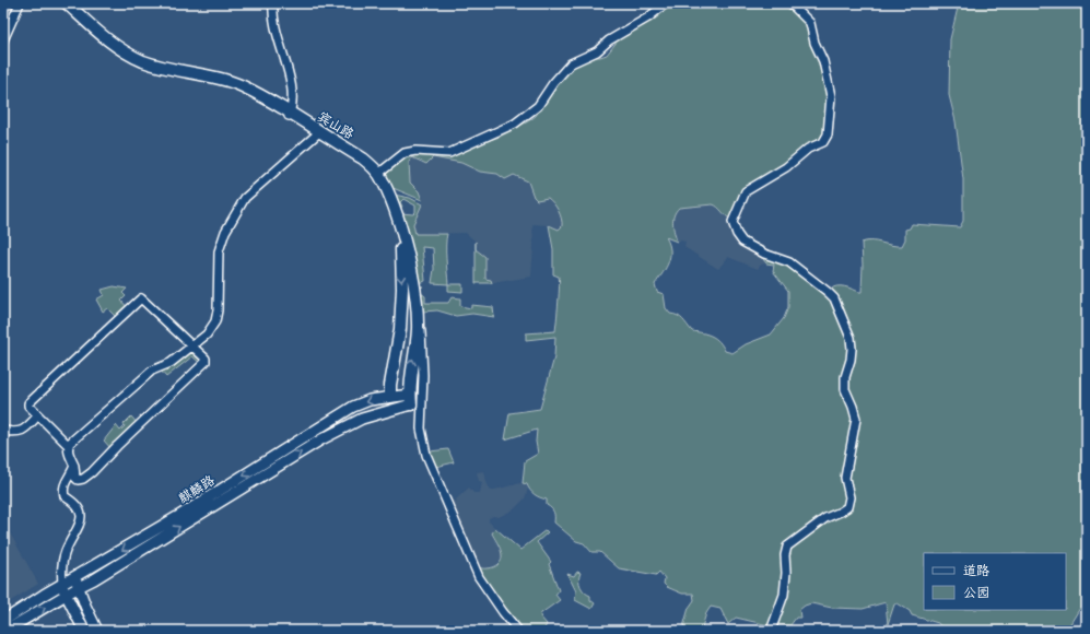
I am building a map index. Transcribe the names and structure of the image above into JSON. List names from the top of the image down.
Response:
{
  "streets": {
    "main road": ["宾山路", "麒麟路"]
  },
  "crossings": [
    ["宾山路", "麒麟路"]
  ],
  "legend": ["道路", "公园"]
}
